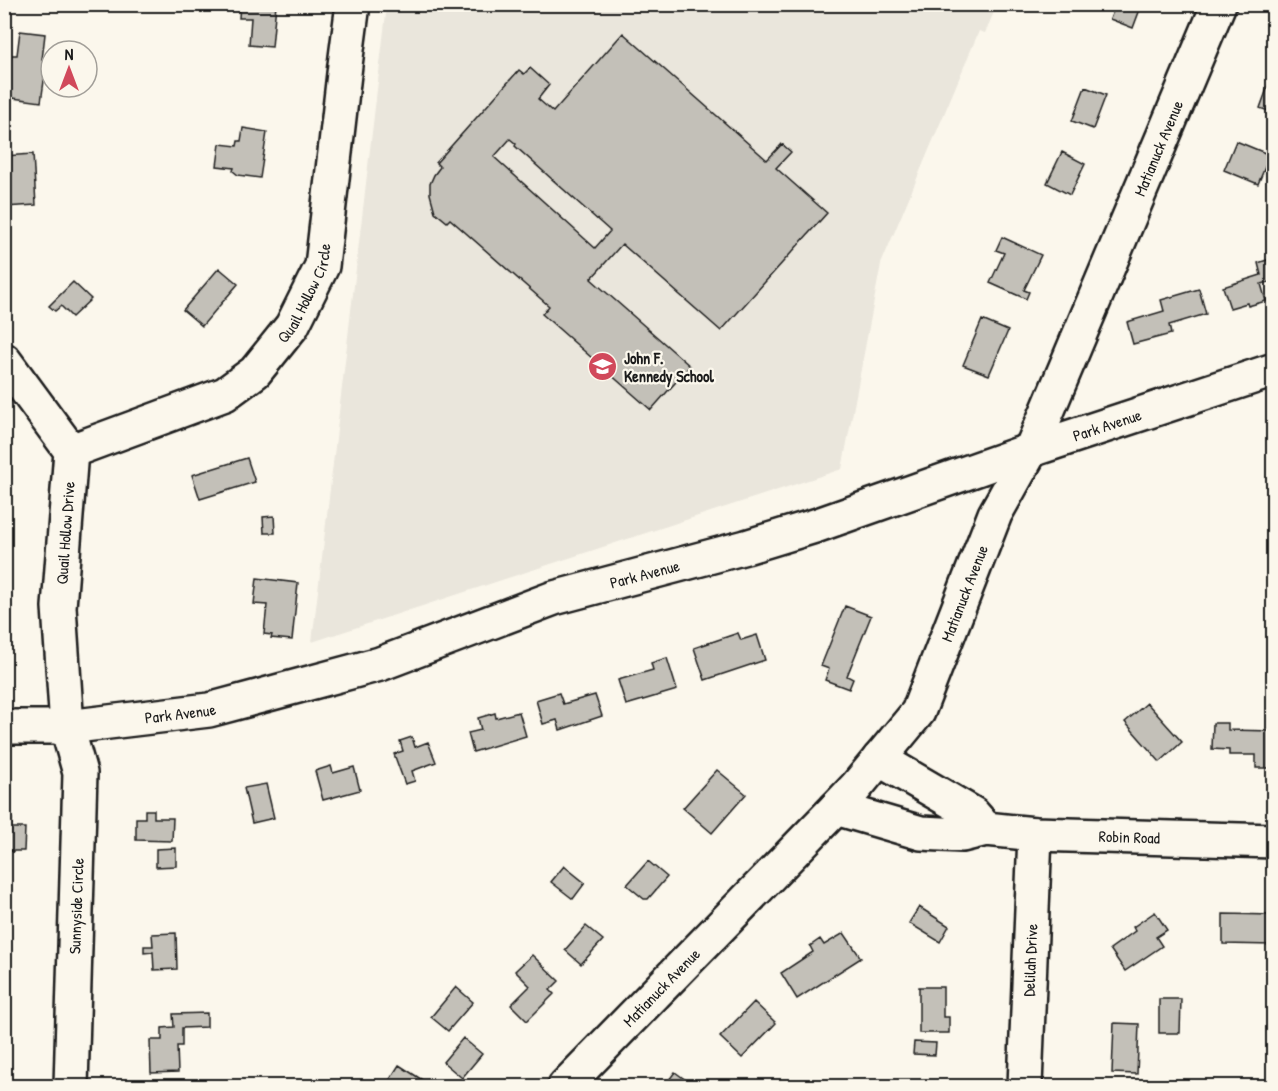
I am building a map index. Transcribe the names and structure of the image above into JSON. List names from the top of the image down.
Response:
{
  "streets": {
    "street": [
      "Matianuck Avenue",
      "Quail Hollow Circle",
      "Park Avenue",
      "Quail Hollow Drive",
      "Robin Road",
      "Sunnyside Circle",
      "Delilah Drive"
    ]
  },
  "crossings": [
    ["Matianuck Avenue", "Park Avenue"],
    ["Matianuck Avenue", "Robin Road"],
    ["Quail Hollow Circle", "Quail Hollow Drive"],
    ["Park Avenue", "Quail Hollow Drive"],
    ["Park Avenue", "Sunnyside Circle"],
    ["Quail Hollow Drive", "Sunnyside Circle"],
    ["Robin Road", "Delilah Drive"]
  ],
  "places": {
    "school or university": ["John F. Kennedy School"]
  },
  "north": "top"
}
